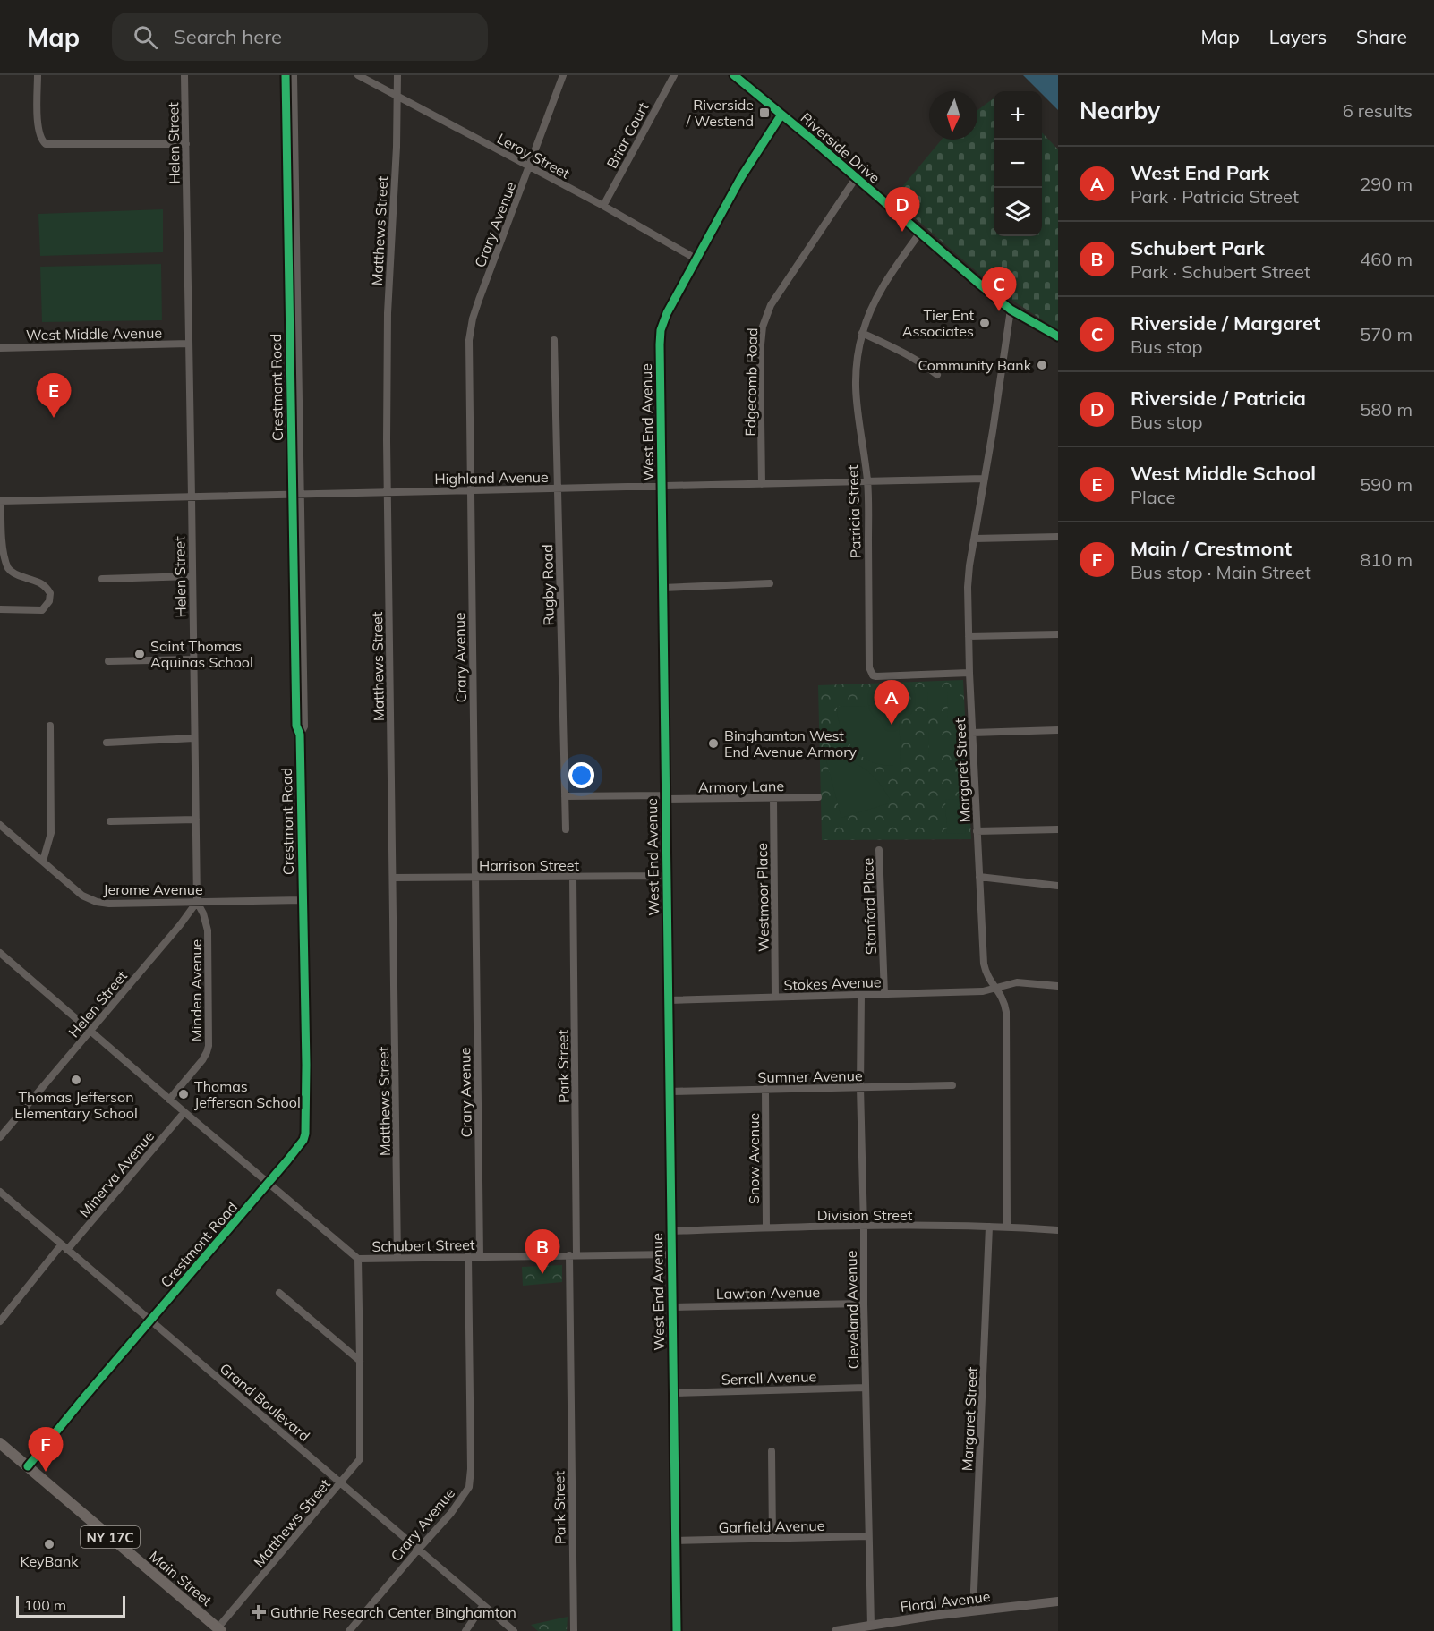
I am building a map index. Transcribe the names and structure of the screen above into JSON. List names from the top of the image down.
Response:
{
  "streets": {
    "main road": ["Riverside Drive", "NY 17C", "Main Street"],
    "street": [
      "Briar Court",
      "Helen Street",
      "Leroy Street",
      "Crary Avenue",
      "Matthews Street",
      "West Middle Avenue",
      "Edgecomb Road",
      "Crestmont Road",
      "West End Avenue",
      "Highland Avenue",
      "Patricia Street",
      "Rugby Road",
      "Margaret Street",
      "Armory Lane",
      "Harrison Street",
      "Jerome Avenue",
      "Westmoor Place",
      "Stanford Place",
      "Stokes Avenue",
      "Minden Avenue",
      "Park Street",
      "Sumner Avenue",
      "Snow Avenue",
      "Minerva Avenue",
      "Division Street",
      "Schubert Street",
      "Lawton Avenue",
      "Cleveland Avenue",
      "Serrell Avenue",
      "Grand Boulevard",
      "Garfield Avenue",
      "Floral Avenue"
    ]
  },
  "crossings": [
    ["Briar Court", "Leroy Street"],
    ["Helen Street", "West Middle Avenue"],
    ["Helen Street", "Highland Avenue"],
    ["Helen Street", "Jerome Avenue"],
    ["Helen Street", "Minden Avenue"],
    ["Helen Street", "Schubert Street"],
    ["Riverside Drive", "Edgecomb Road"],
    ["Riverside Drive", "West End Avenue"],
    ["Riverside Drive", "Patricia Street"],
    ["Riverside Drive", "Margaret Street"],
    ["Leroy Street", "Crary Avenue"],
    ["Leroy Street", "Matthews Street"],
    ["Leroy Street", "West End Avenue"],
    ["Crary Avenue", "Highland Avenue"],
    ["Crary Avenue", "Harrison Street"],
    ["Crary Avenue", "Schubert Street"],
    ["Crary Avenue", "Grand Boulevard"],
    ["Matthews Street", "Highland Avenue"],
    ["Matthews Street", "Harrison Street"],
    ["Matthews Street", "Schubert Street"],
    ["Matthews Street", "Grand Boulevard"],
    ["Matthews Street", "Main Street"],
    ["Edgecomb Road", "Highland Avenue"],
    ["Crestmont Road", "Highland Avenue"],
    ["Crestmont Road", "Jerome Avenue"],
    ["Crestmont Road", "Schubert Street"],
    ["Crestmont Road", "Grand Boulevard"],
    ["Crestmont Road", "Main Street"],
    ["West End Avenue", "Highland Avenue"],
    ["West End Avenue", "Armory Lane"],
    ["West End Avenue", "Harrison Street"],
    ["West End Avenue", "Stokes Avenue"],
    ["West End Avenue", "Sumner Avenue"],
    ["West End Avenue", "Division Street"],
    ["West End Avenue", "Schubert Street"],
    ["West End Avenue", "Lawton Avenue"],
    ["West End Avenue", "Serrell Avenue"],
    ["West End Avenue", "Garfield Avenue"],
    ["Highland Avenue", "Patricia Street"],
    ["Highland Avenue", "Rugby Road"],
    ["Highland Avenue", "Margaret Street"],
    ["Patricia Street", "Margaret Street"],
    ["Rugby Road", "Armory Lane"],
    ["Margaret Street", "Stokes Avenue"],
    ["Margaret Street", "Division Street"],
    ["Margaret Street", "Floral Avenue"],
    ["Armory Lane", "Westmoor Place"],
    ["Harrison Street", "Park Street"],
    ["Jerome Avenue", "Minden Avenue"],
    ["Westmoor Place", "Stokes Avenue"],
    ["Stanford Place", "Stokes Avenue"],
    ["Stokes Avenue", "Cleveland Avenue"],
    ["Minden Avenue", "Schubert Street"],
    ["Park Street", "Schubert Street"],
    ["Sumner Avenue", "Snow Avenue"],
    ["Sumner Avenue", "Cleveland Avenue"],
    ["Snow Avenue", "Division Street"],
    ["Minerva Avenue", "Schubert Street"],
    ["Minerva Avenue", "Grand Boulevard"],
    ["Division Street", "Cleveland Avenue"],
    ["Lawton Avenue", "Cleveland Avenue"],
    ["Cleveland Avenue", "Serrell Avenue"],
    ["Cleveland Avenue", "Garfield Avenue"],
    ["Cleveland Avenue", "Floral Avenue"]
  ],
  "places": {
    "transit": ["Riverside / Westend"],
    "other": [
      "Tier Ent Associates",
      "Community Bank",
      "Saint Thomas Aquinas School",
      "Binghamton West End Avenue Armory",
      "Thomas Jefferson Elementary School",
      "Thomas Jefferson School",
      "KeyBank"
    ],
    "health": ["Guthrie Research Center Binghamton"]
  },
  "scale_bar": "100 m",
  "north": "bottom",
  "page": {
    "header": "Map",
    "search": "Search here",
    "nav": ["Map", "Layers", "Share"],
    "heading": ["Nearby", "6 results"],
    "map_buttons": ["+", "−"],
    "list": [
      {
        "mark": "A",
        "name": "West End Park",
        "note": "Park · Patricia Street",
        "value": "290 m"
      },
      {
        "mark": "B",
        "name": "Schubert Park",
        "note": "Park · Schubert Street",
        "value": "460 m"
      },
      {
        "mark": "C",
        "name": "Riverside / Margaret",
        "note": "Bus stop",
        "value": "570 m"
      },
      {
        "mark": "D",
        "name": "Riverside / Patricia",
        "note": "Bus stop",
        "value": "580 m"
      },
      {
        "mark": "E",
        "name": "West Middle School",
        "note": "Place",
        "value": "590 m"
      },
      {
        "mark": "F",
        "name": "Main / Crestmont",
        "note": "Bus stop · Main Street",
        "value": "810 m"
      }
    ],
    "pins": [
      "D",
      "C",
      "E",
      "A",
      "B",
      "F"
    ],
    "scale": "100 m"
  }
}
